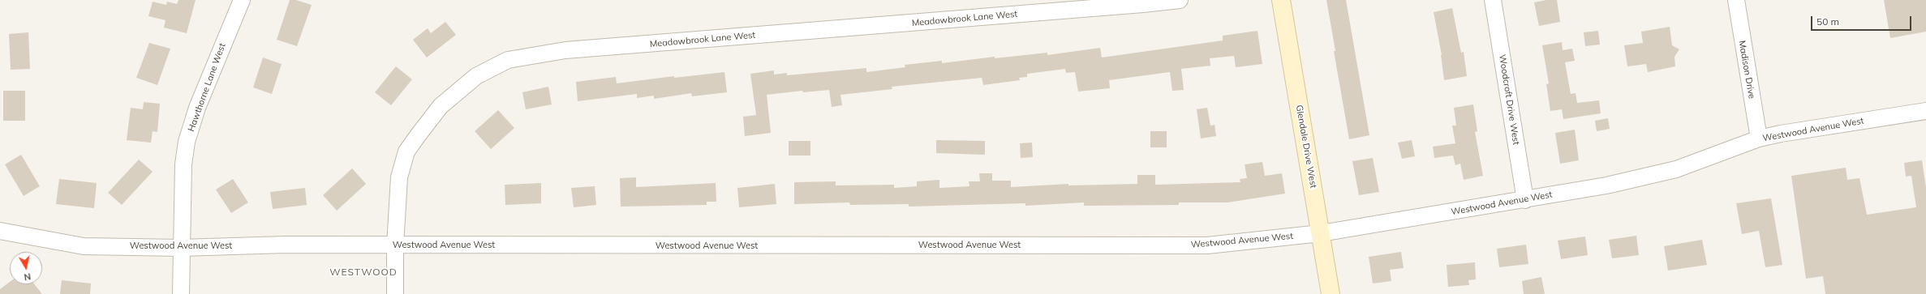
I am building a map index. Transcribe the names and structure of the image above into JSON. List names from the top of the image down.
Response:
{
  "streets": {
    "street": [
      "Meadowbrook Lane West",
      "Madison Drive",
      "Hawthorne Lane West",
      "Woodcroft Drive West",
      "Westwood Avenue West",
      "Glendale Drive West"
    ]
  },
  "crossings": [
    ["Meadowbrook Lane West", "Westwood Avenue West"],
    ["Madison Drive", "Westwood Avenue West"],
    ["Hawthorne Lane West", "Westwood Avenue West"],
    ["Woodcroft Drive West", "Westwood Avenue West"],
    ["Westwood Avenue West", "Glendale Drive West"]
  ],
  "districts": ["WESTWOOD"],
  "scale_bar": "50 m",
  "north": "bottom"
}
